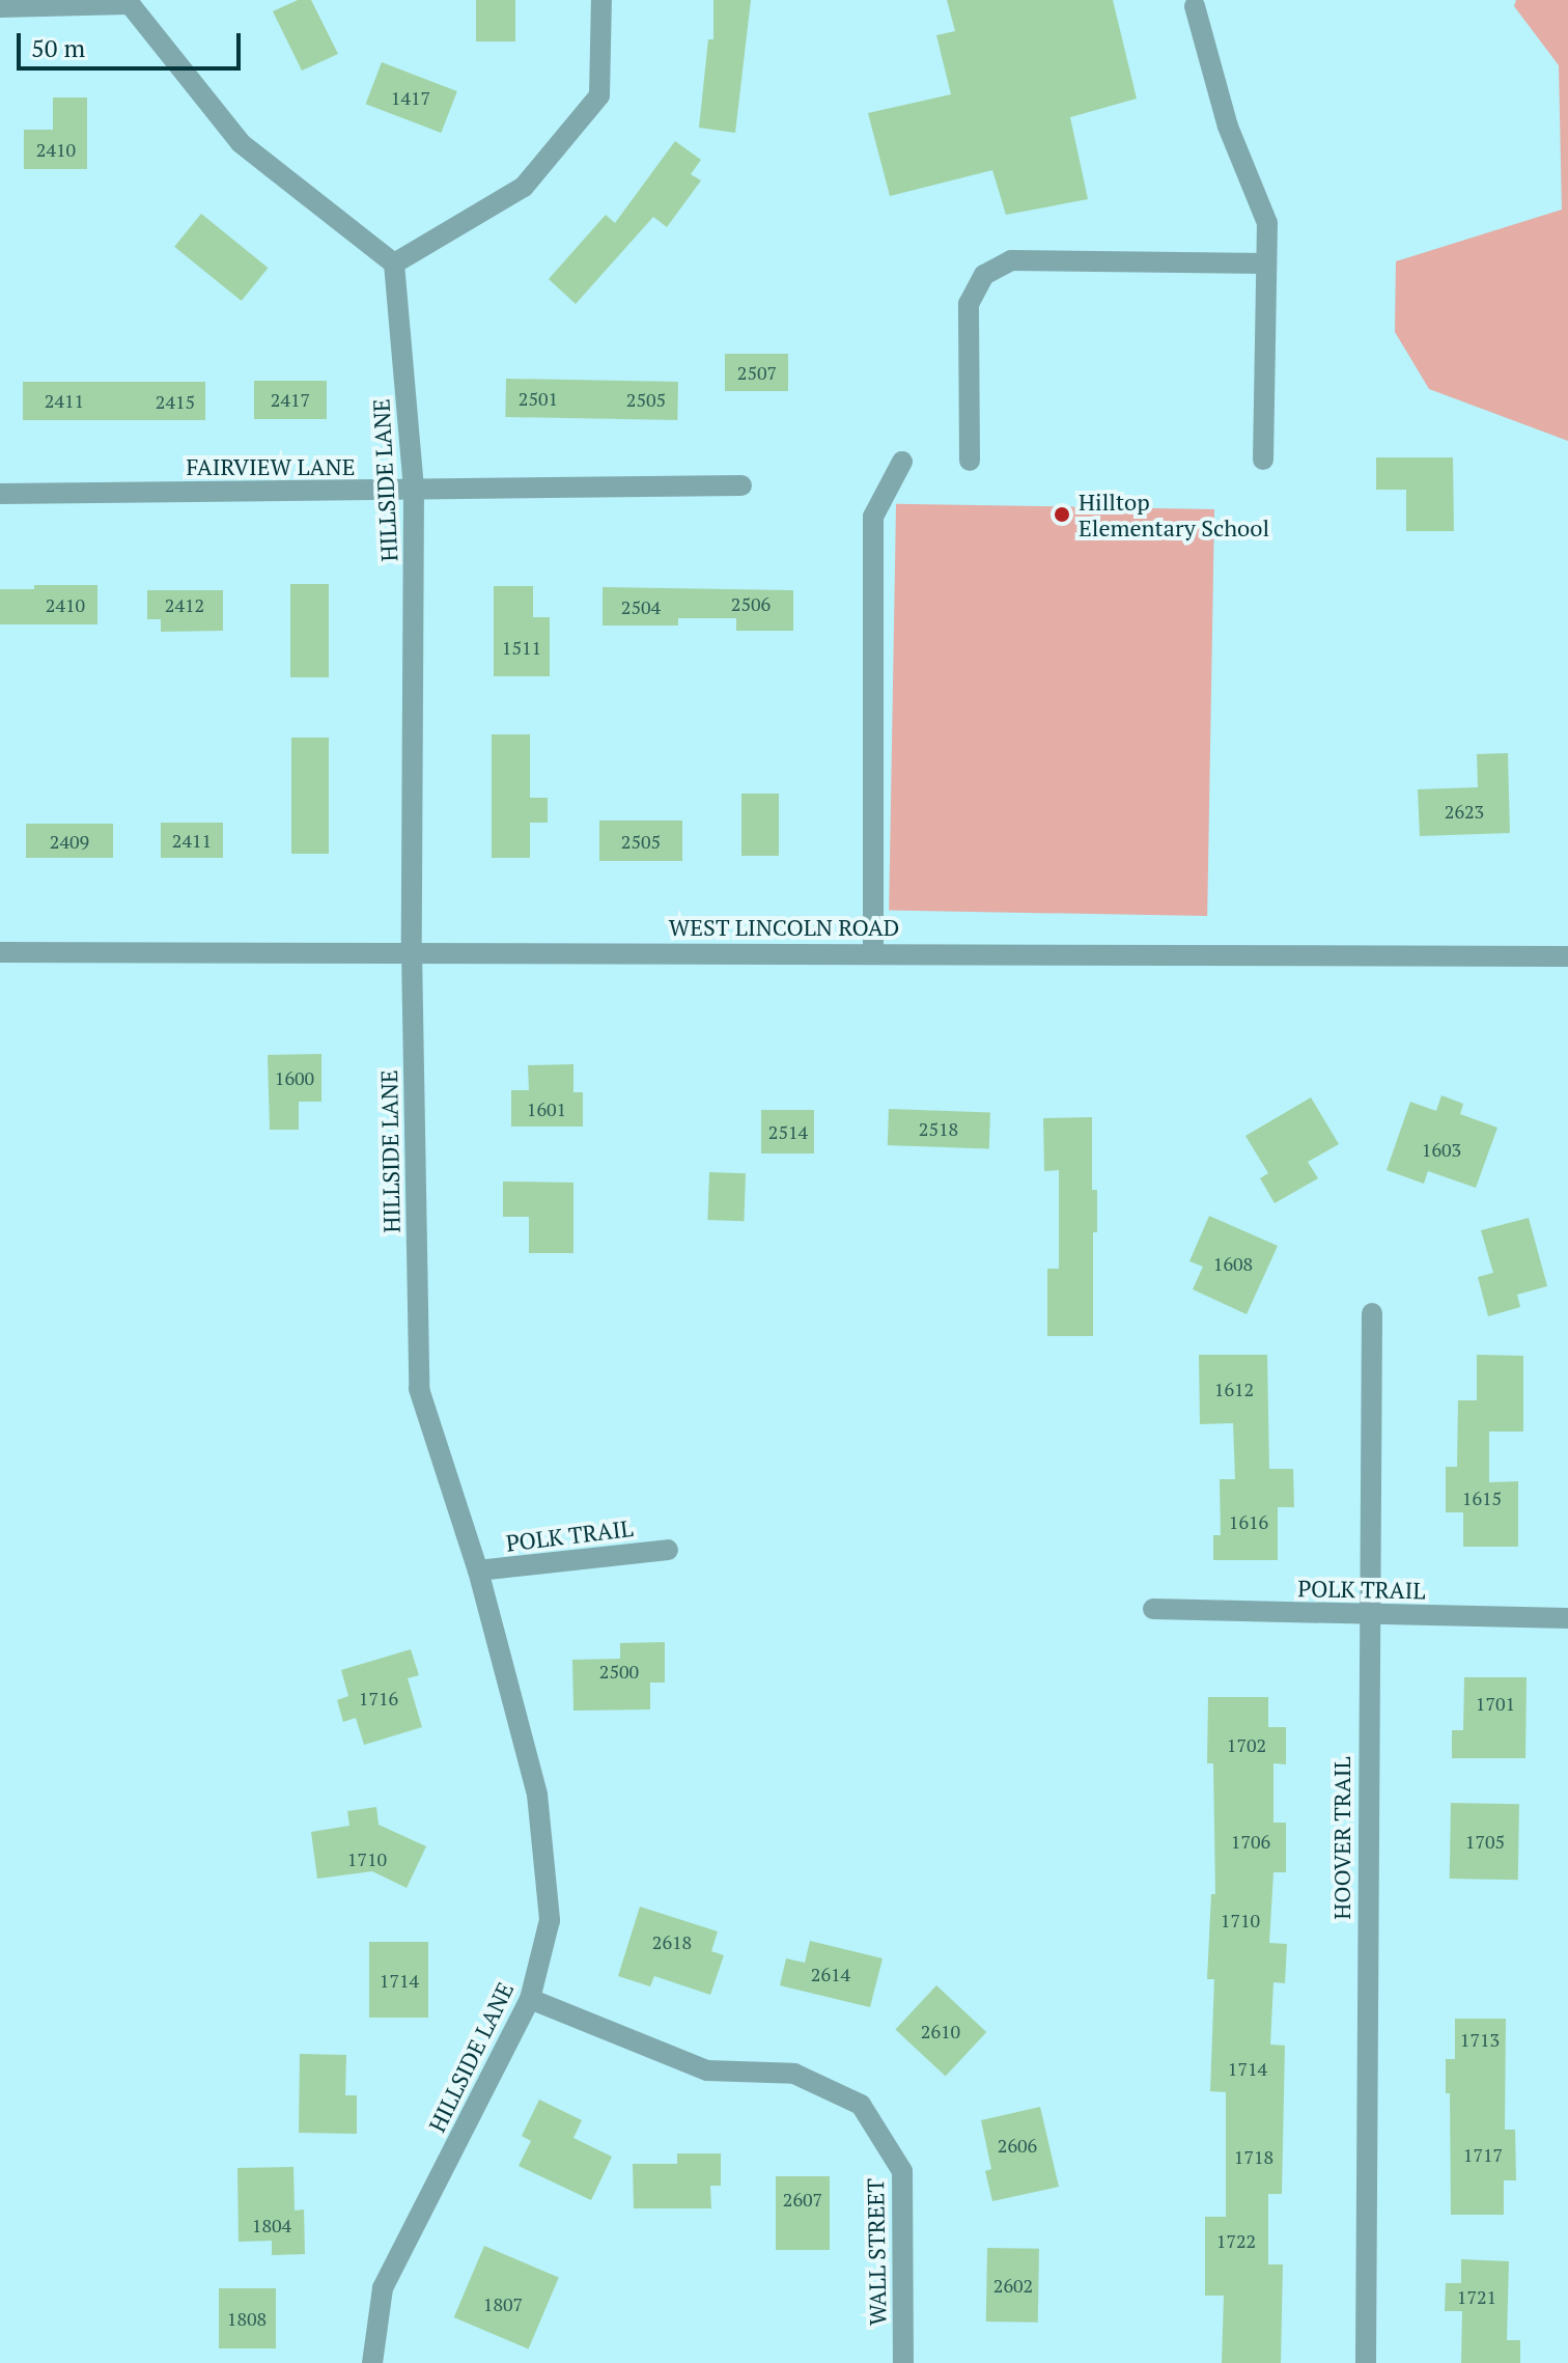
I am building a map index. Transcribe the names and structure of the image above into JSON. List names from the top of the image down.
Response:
{
  "streets": {
    "street": [
      "FAIRVIEW LANE",
      "HILLSIDE LANE",
      "WEST LINCOLN ROAD",
      "POLK TRAIL",
      "HOOVER TRAIL",
      "WALL STREET"
    ]
  },
  "crossings": [
    ["FAIRVIEW LANE", "HILLSIDE LANE"],
    ["HILLSIDE LANE", "WEST LINCOLN ROAD"],
    ["HILLSIDE LANE", "POLK TRAIL"],
    ["HILLSIDE LANE", "WALL STREET"],
    ["POLK TRAIL", "HOOVER TRAIL"]
  ],
  "places": ["Hilltop Elementary School"],
  "house_numbers": [
    "1417",
    "2410",
    "2507",
    "2501",
    "2417",
    "2505",
    "2411",
    "2415",
    "2506",
    "2410",
    "2412",
    "2504",
    "1511",
    "2623",
    "2411",
    "2409",
    "2505",
    "1600",
    "1601",
    "2518",
    "2514",
    "1603",
    "1608",
    "1612",
    "1615",
    "1616",
    "2500",
    "1716",
    "1701",
    "1702",
    "1706",
    "1705",
    "1710",
    "1710",
    "2618",
    "2614",
    "1714",
    "2610",
    "1713",
    "1714",
    "2606",
    "1717",
    "1718",
    "2607",
    "1804",
    "1722",
    "2602",
    "1721",
    "1807",
    "1808"
  ],
  "scale_bar": "50 m"
}
